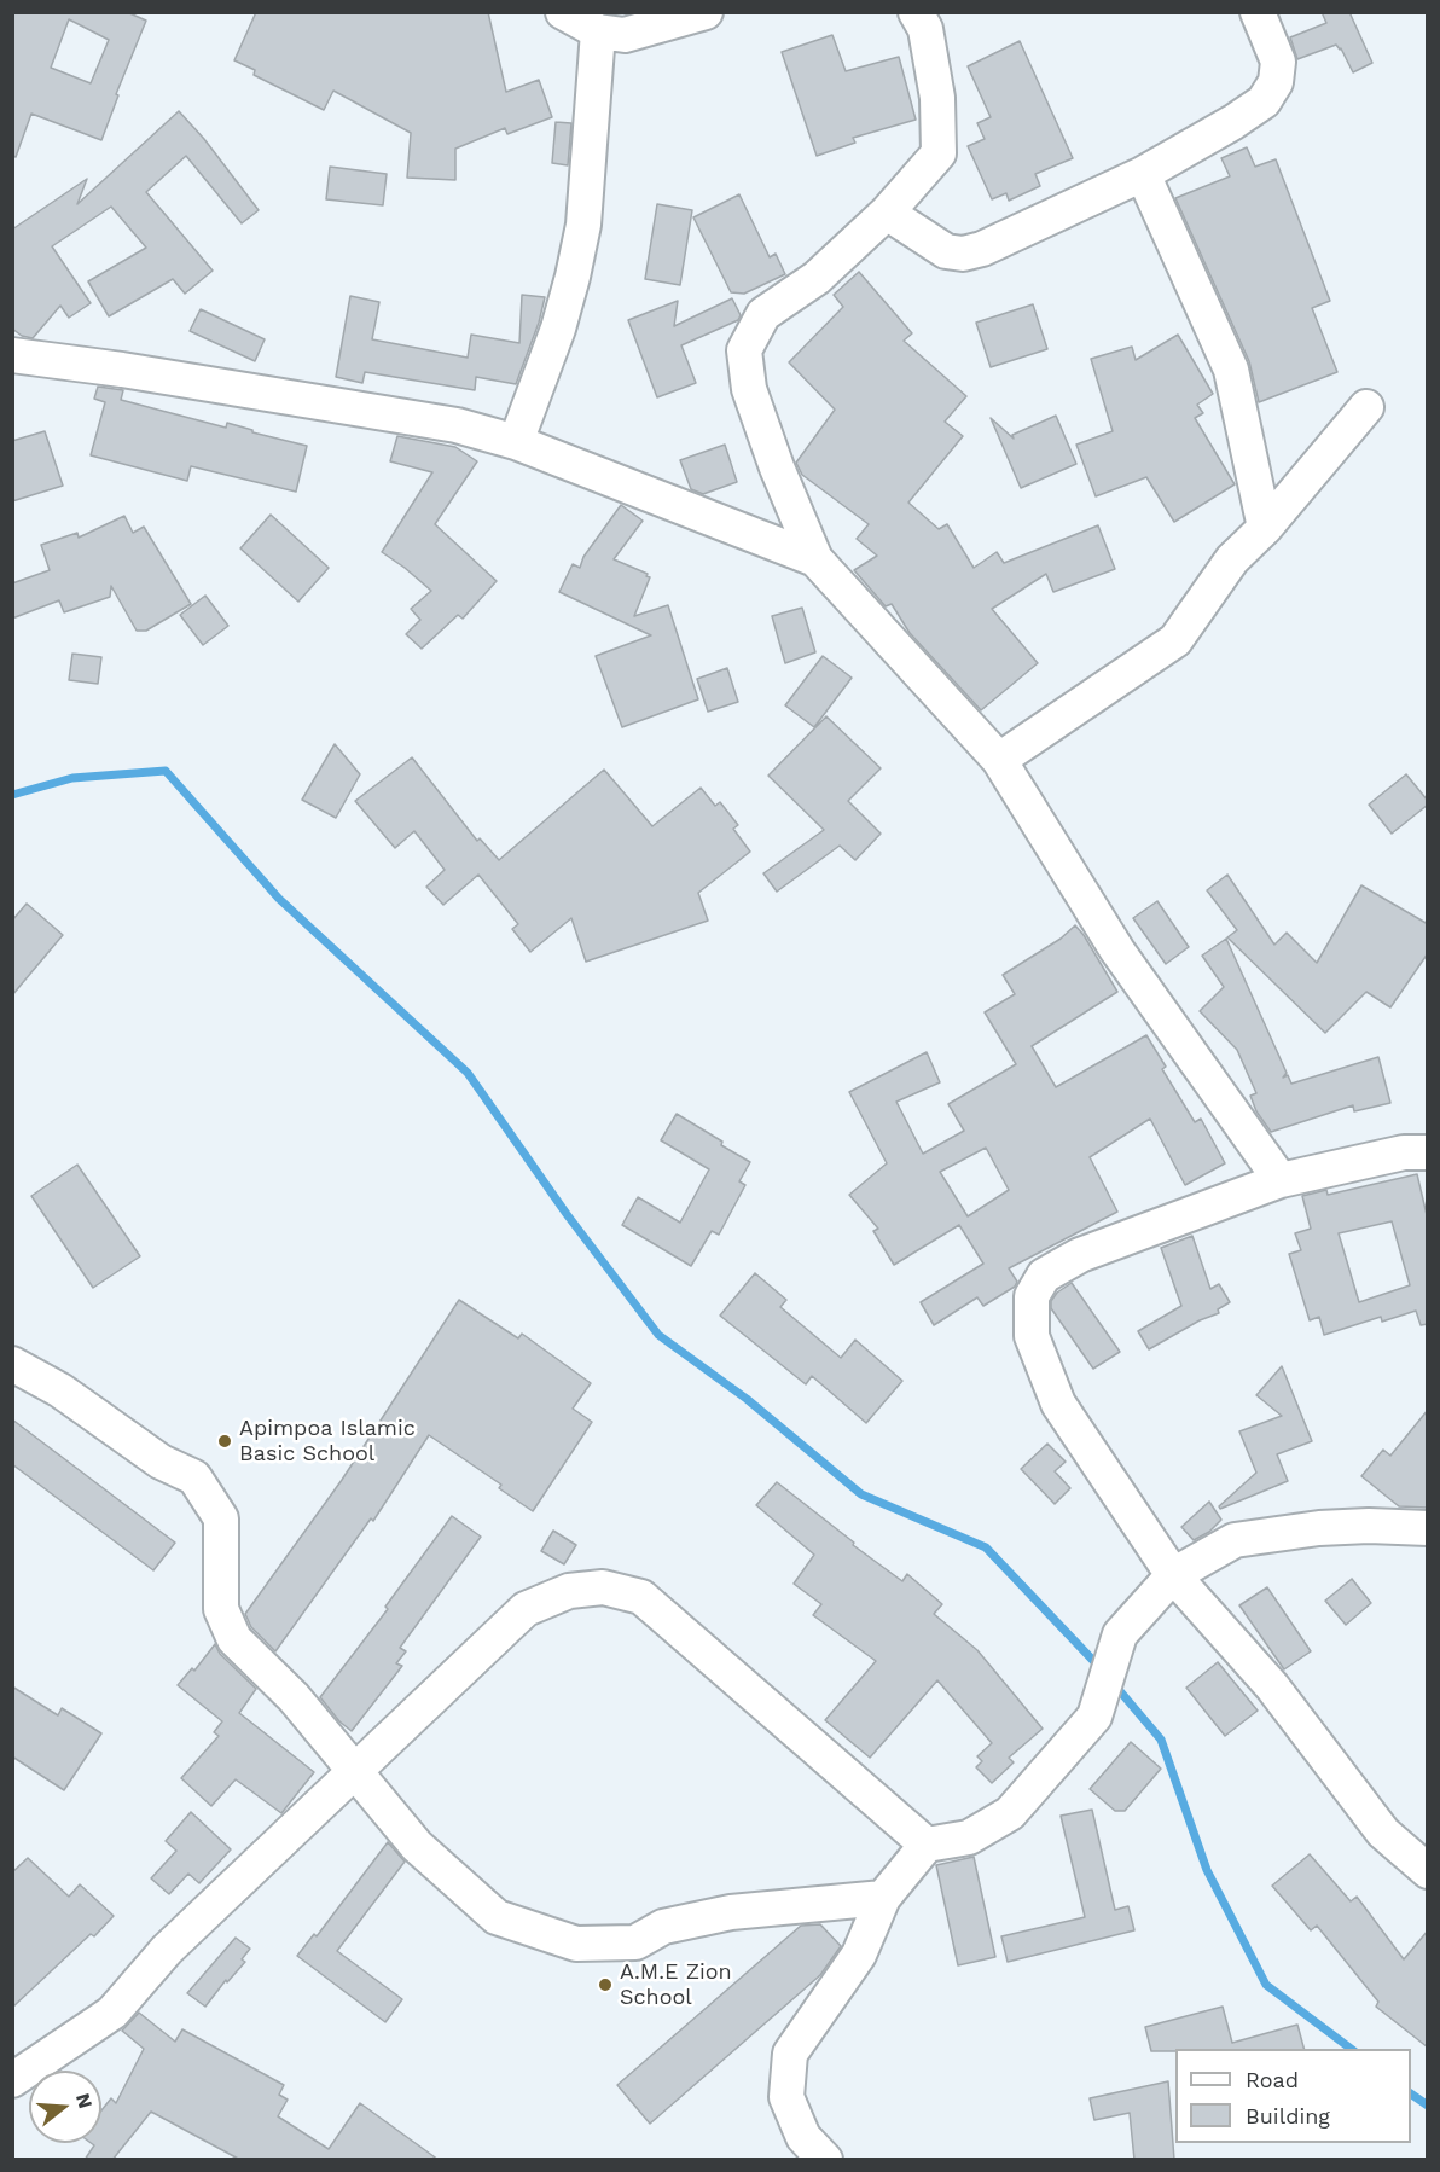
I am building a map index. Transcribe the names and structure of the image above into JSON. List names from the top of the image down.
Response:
{
  "places": ["Apimpoa Islamic Basic School", "A.M.E Zion School"],
  "legend": ["Road", "Building"],
  "north": "right"
}
